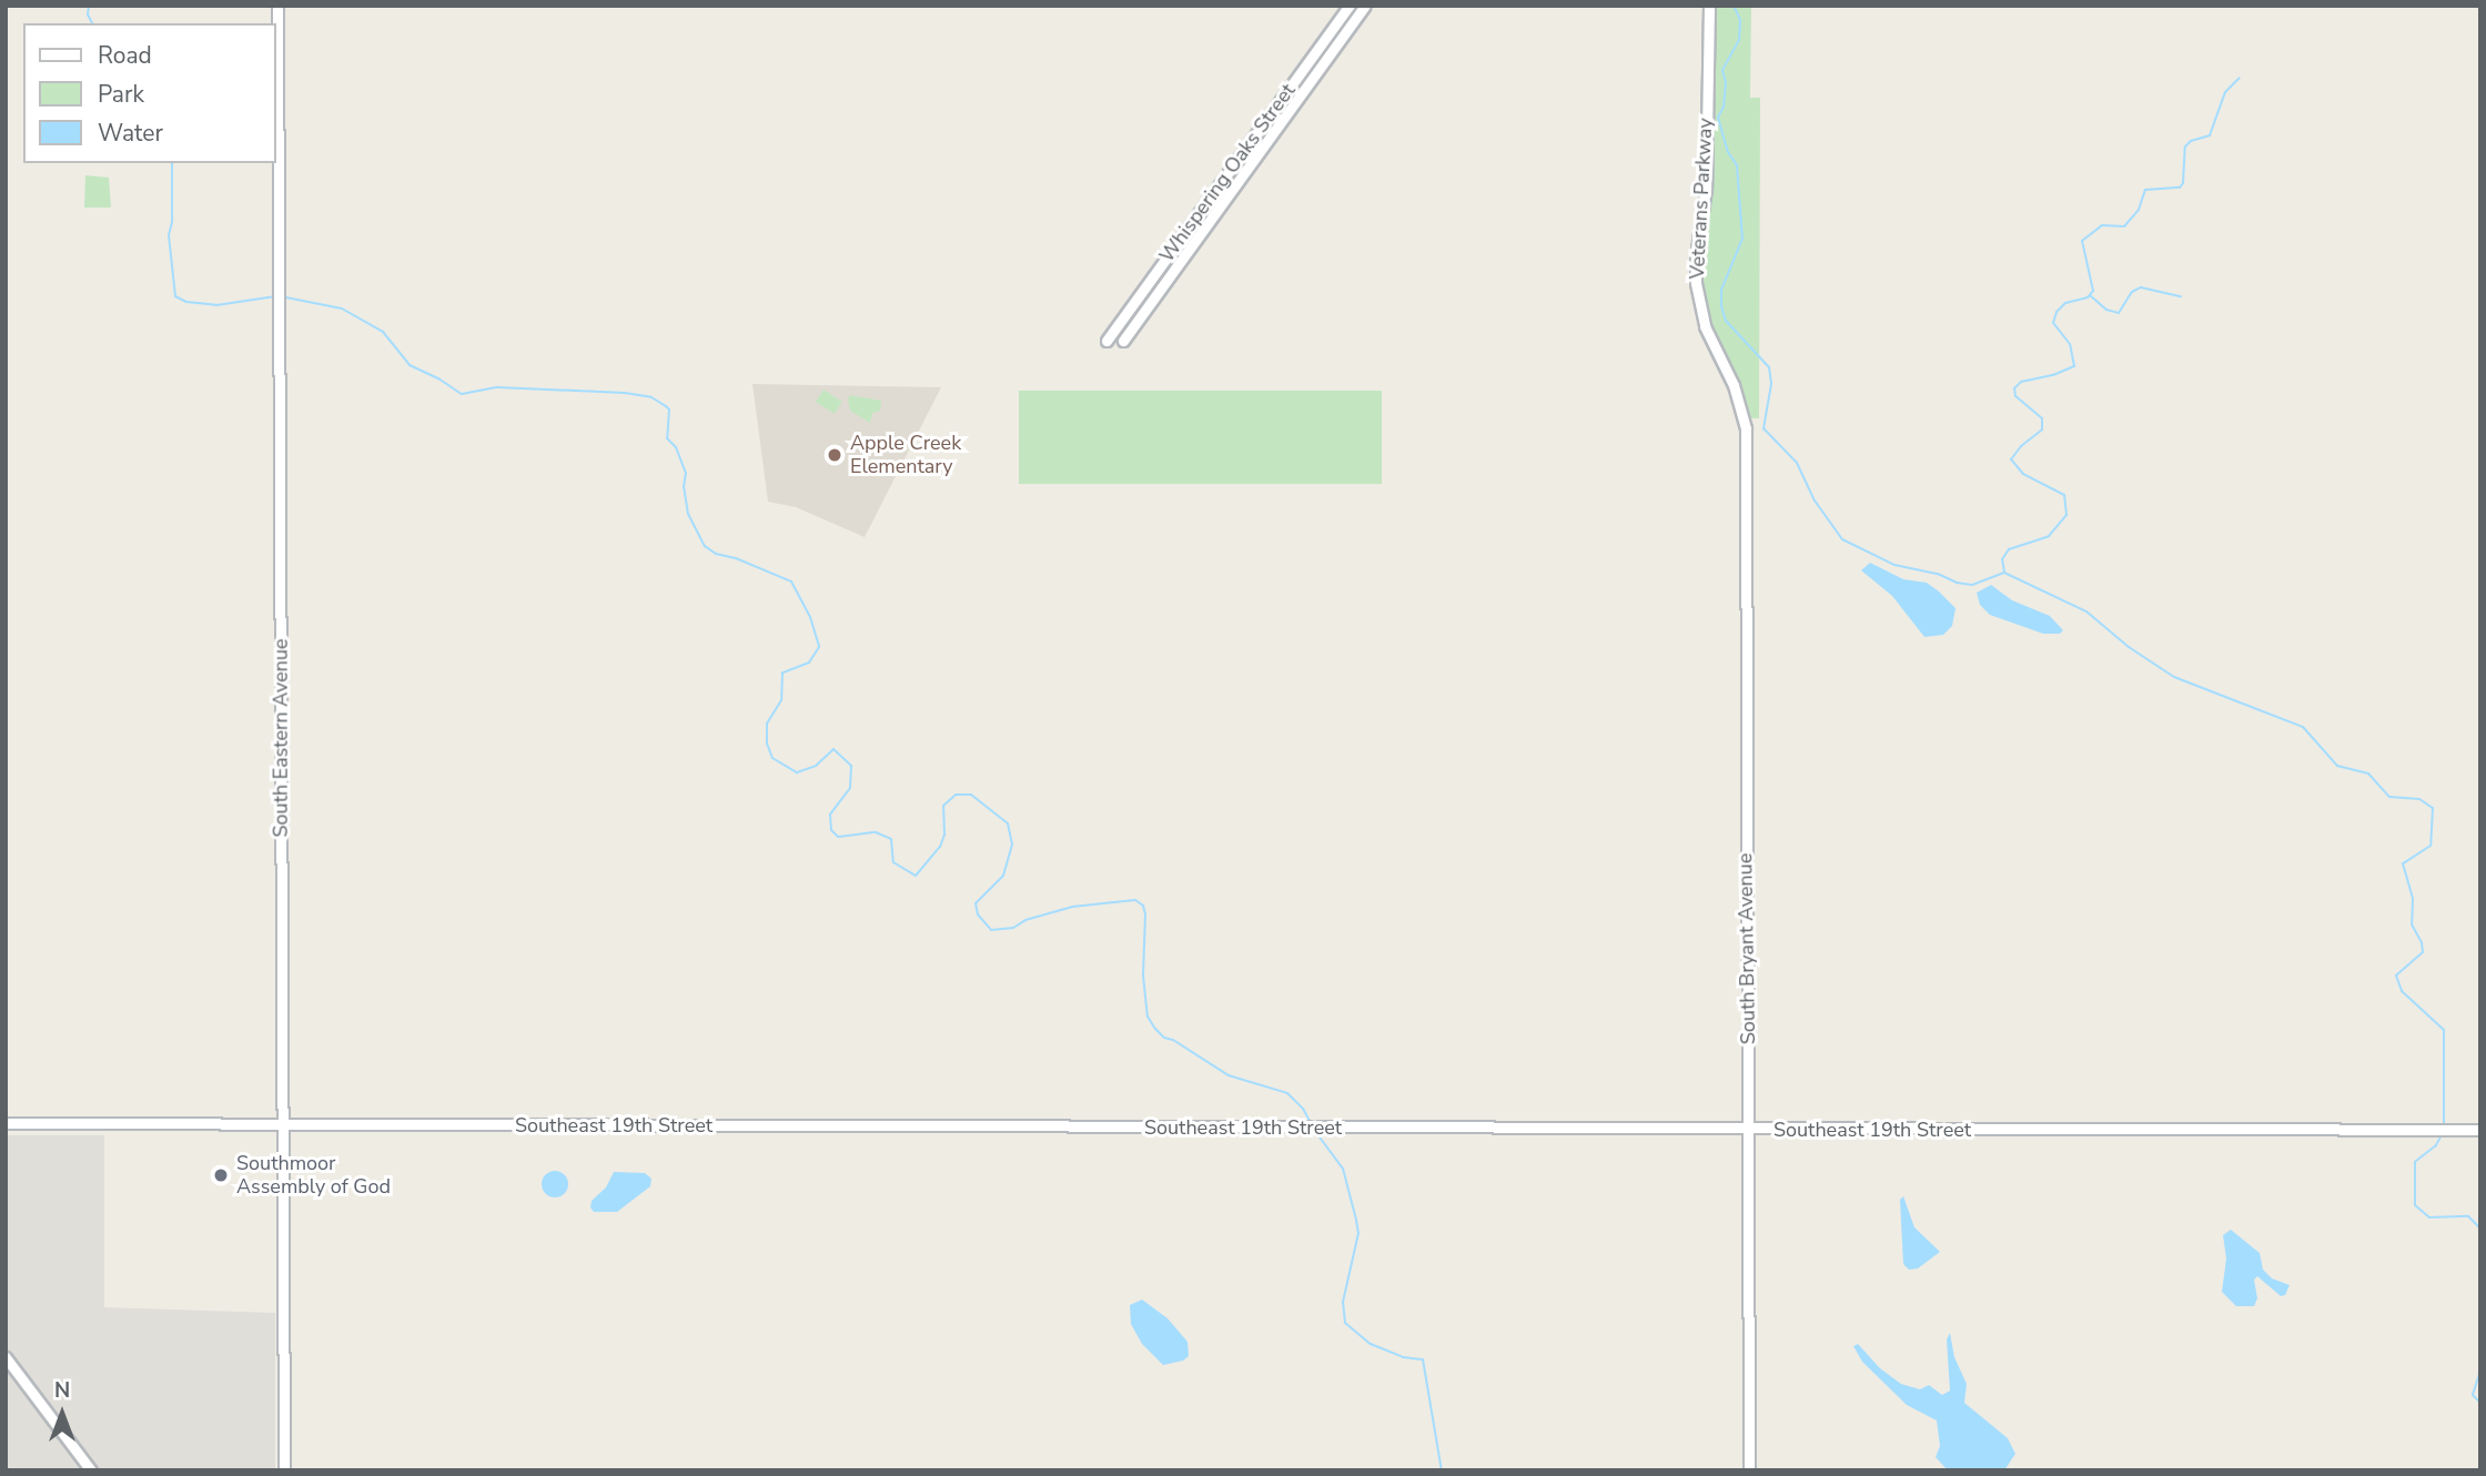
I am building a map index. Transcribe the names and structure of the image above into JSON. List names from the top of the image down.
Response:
{
  "streets": {
    "street": [
      "Whispering Oaks Street",
      "Veterans Parkway",
      "South Eastern Avenue",
      "South Bryant Avenue",
      "Southeast 19th Street"
    ]
  },
  "crossings": [
    ["Veterans Parkway", "South Bryant Avenue"],
    ["South Eastern Avenue", "Southeast 19th Street"],
    ["South Bryant Avenue", "Southeast 19th Street"]
  ],
  "places": ["Apple Creek Elementary", "Southmoor Assembly of God"],
  "legend": ["Road", "Park", "Water"],
  "north": "top"
}
